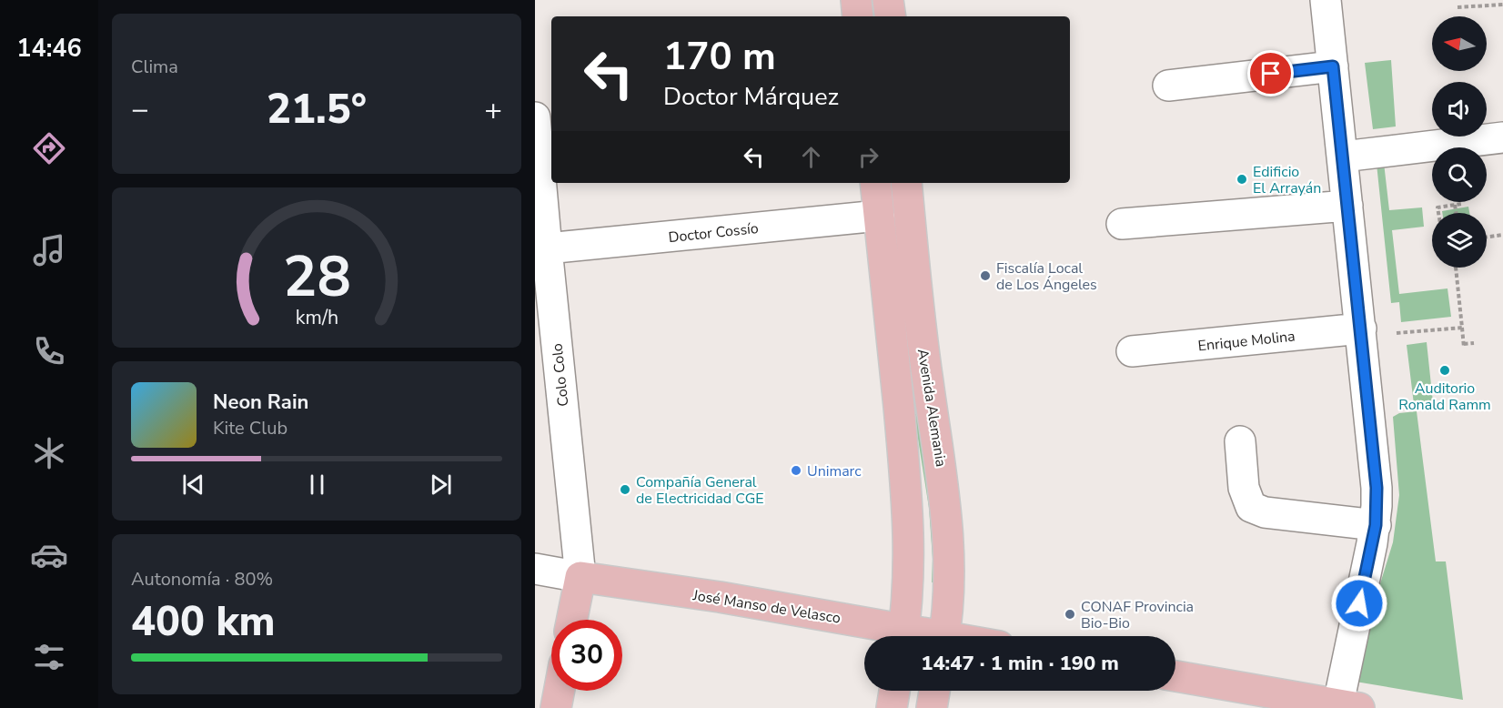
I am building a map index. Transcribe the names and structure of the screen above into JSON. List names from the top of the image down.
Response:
{
  "streets": {
    "main road": ["Colo Colo", "Avenida Alemania", "José Manso de Velasco"],
    "street": ["Doctor Cossío", "Enrique Molina"]
  },
  "crossings": [
    ["Doctor Cossío", "Colo Colo"],
    ["Doctor Cossío", "Avenida Alemania"],
    ["Colo Colo", "José Manso de Velasco"]
  ],
  "places": [
    "Edificio El Arrayán",
    "Fiscalía Local de Los Ángeles",
    "Auditorio Ronald Ramm",
    "Unimarc",
    "Compañía General de Electricidad CGE",
    "CONAF Provincia Bio-Bio"
  ],
  "north": "left",
  "page": {
    "tabs": "14:46",
    "tile": [
      "Clima",
      ["Autonomía · 80%", "400 km"]
    ],
    "turn": ["170 m", "Doctor Márquez"],
    "heat": ["−", "21.5°", "+"],
    "song": ["Neon Rain", "Kite Club"],
    "limit": "30",
    "trip": "14:47 · 1 min · 190 m",
    "gauge": ["28", "km/h"]
  }
}
